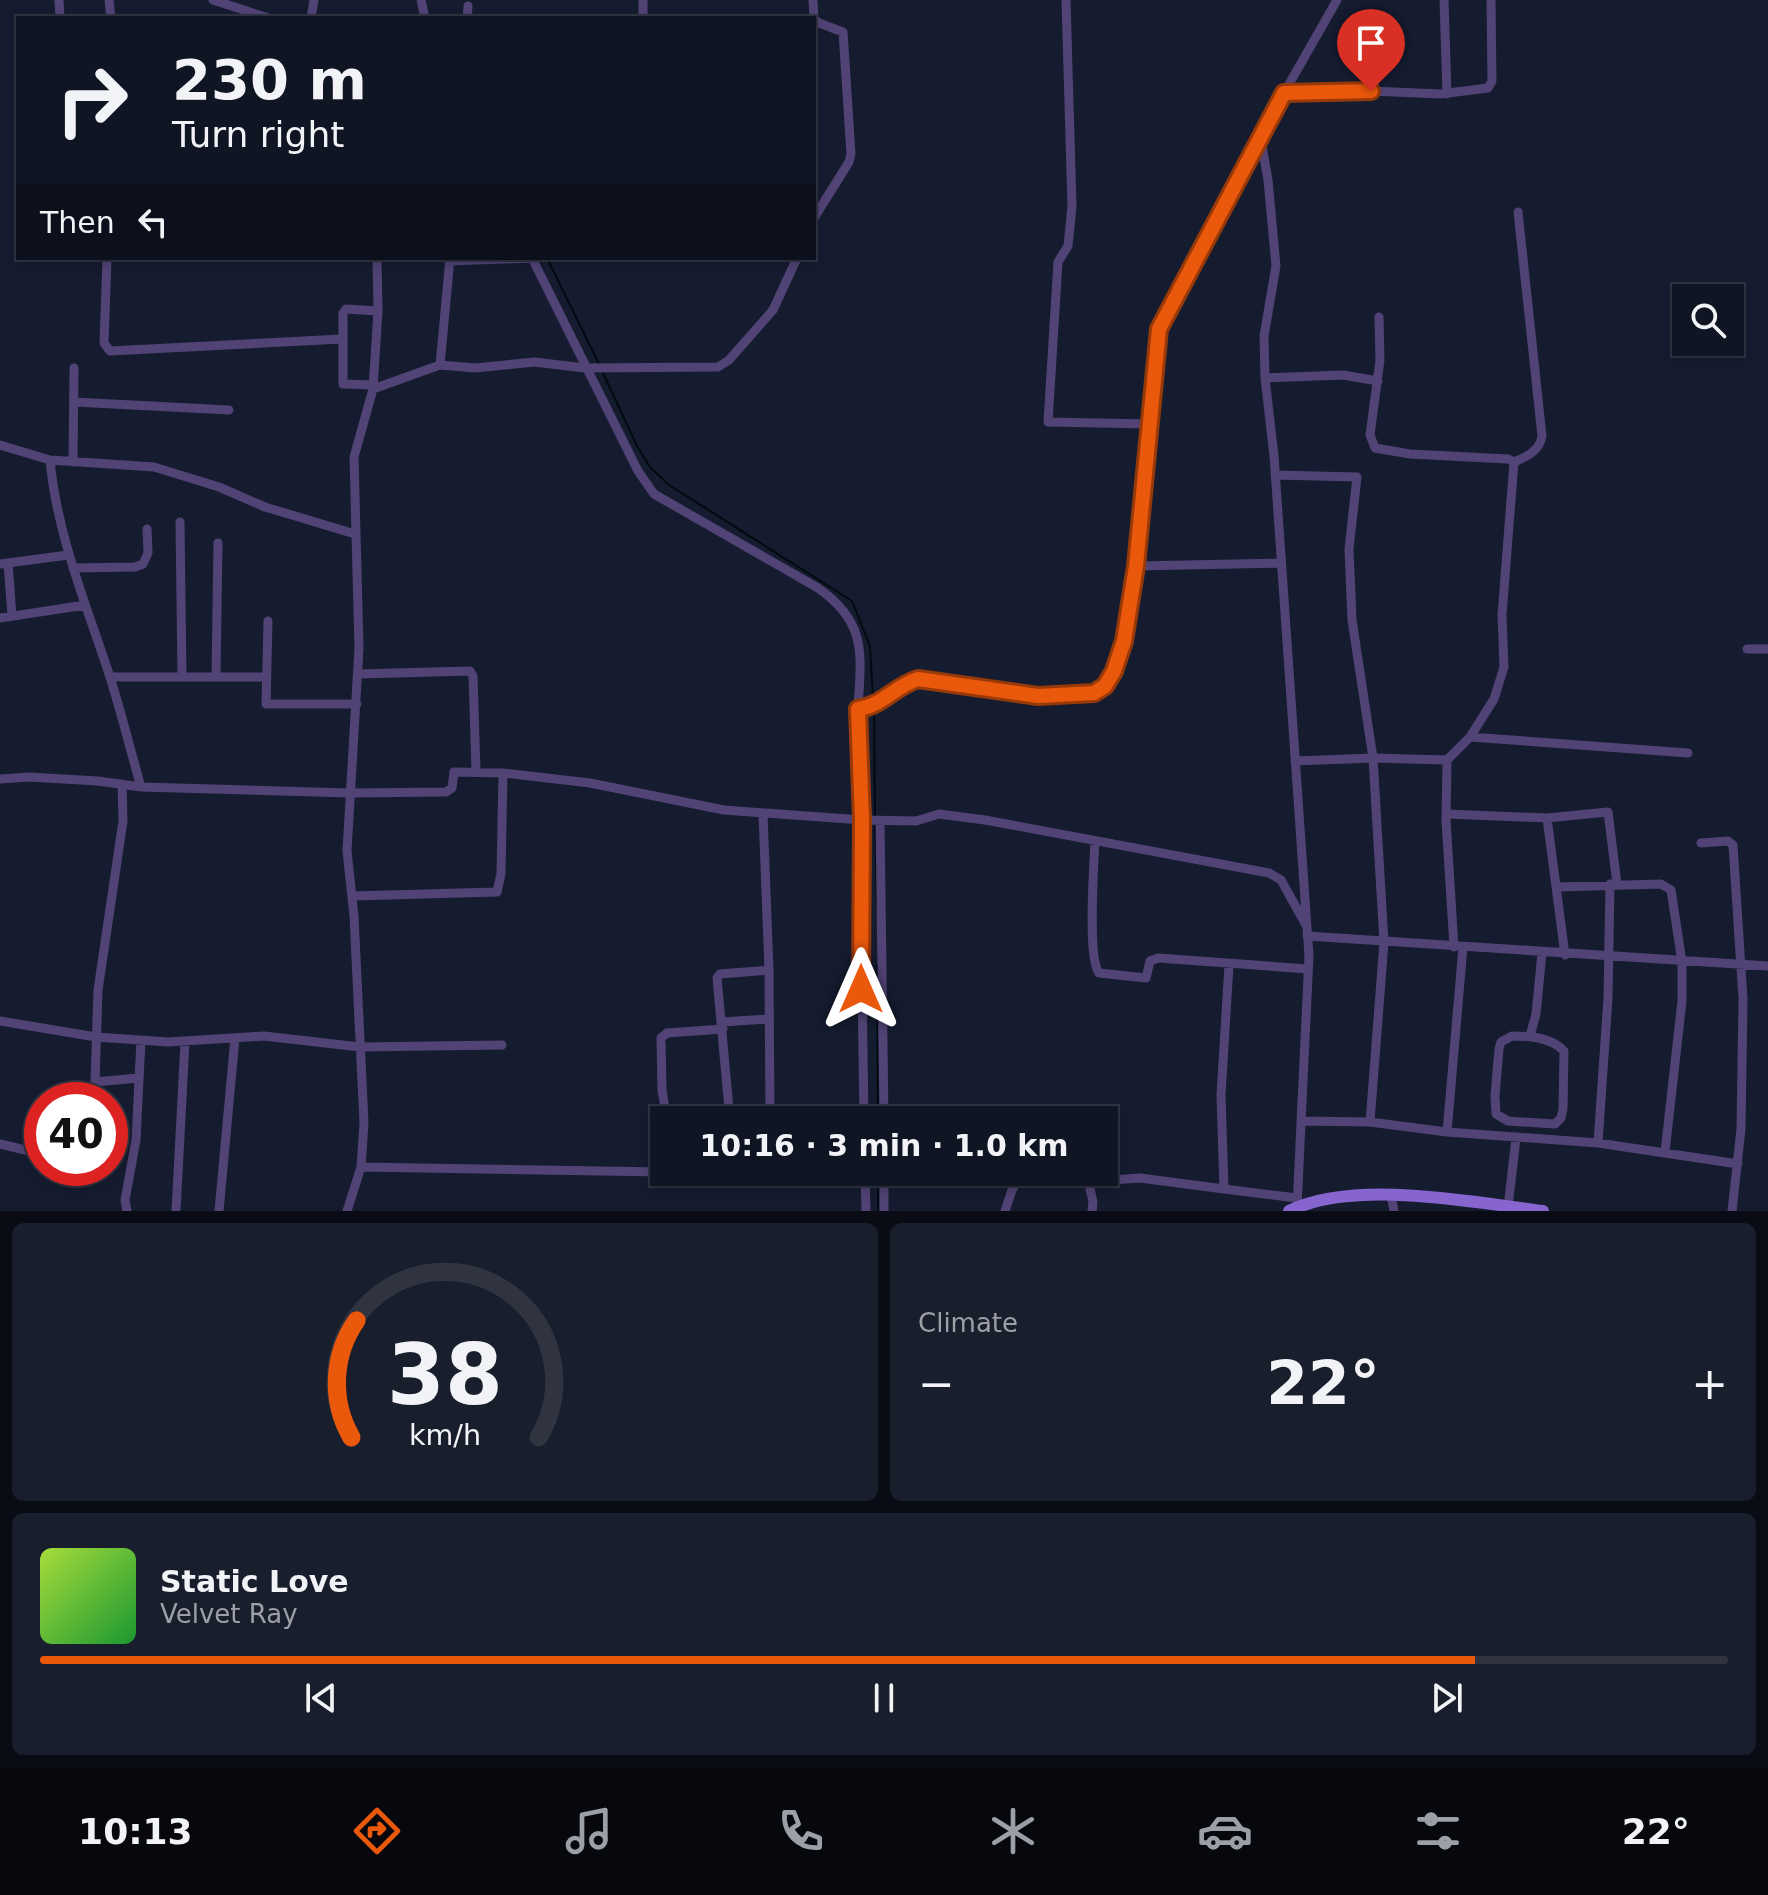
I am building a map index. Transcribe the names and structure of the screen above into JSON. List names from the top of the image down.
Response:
{
  "page": {
    "turn": ["230 m", "Turn right"],
    "then": "Then",
    "limit": "40",
    "trip": "10:16 · 3 min · 1.0 km",
    "tile": "Climate",
    "heat": ["−", "22°", "+"],
    "song": ["Static Love", "Velvet Ray"],
    "tabs": ["10:13", "22°"],
    "gauge": ["38", "km/h"]
  }
}
